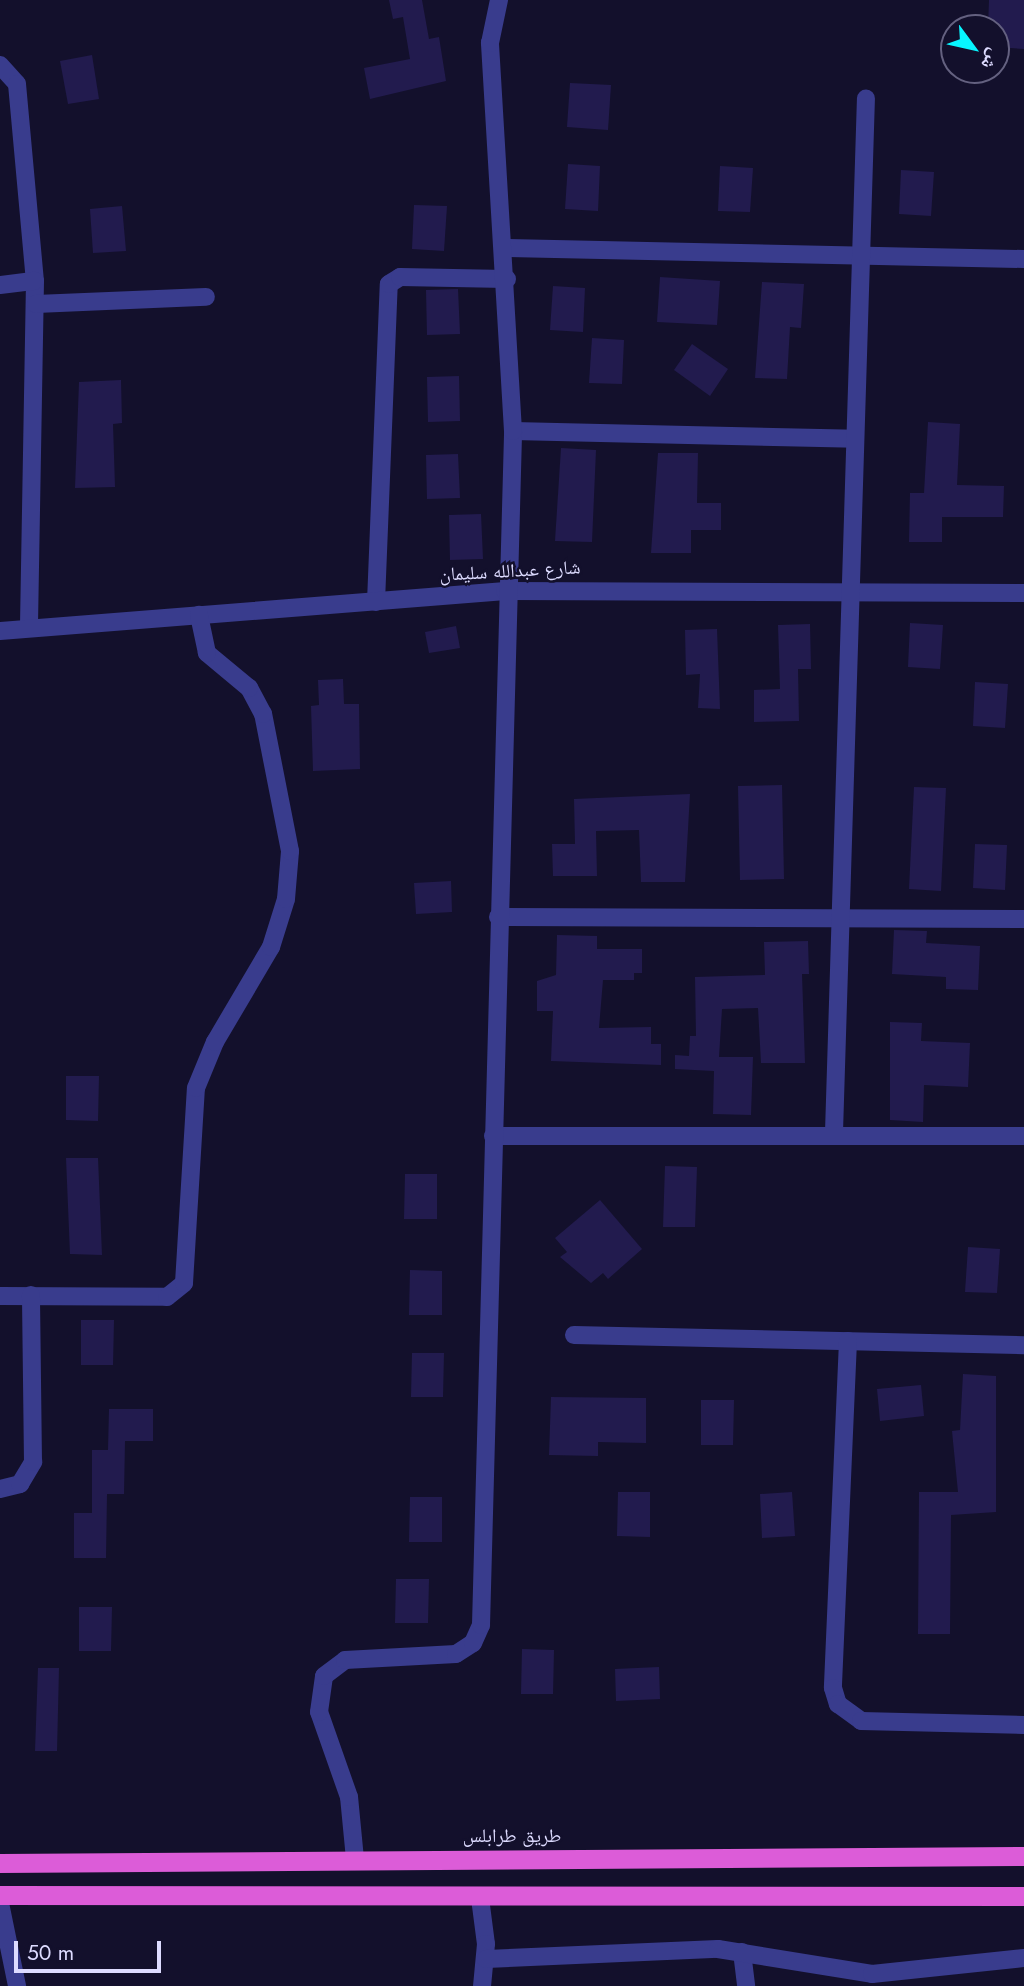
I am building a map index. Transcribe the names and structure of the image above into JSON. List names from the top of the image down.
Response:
{
  "streets": {
    "highway": ["طريق طرابلس"],
    "street": ["شارع عبدالله سليمان"]
  },
  "scale_bar": "50 m",
  "north": "bottom right"
}
